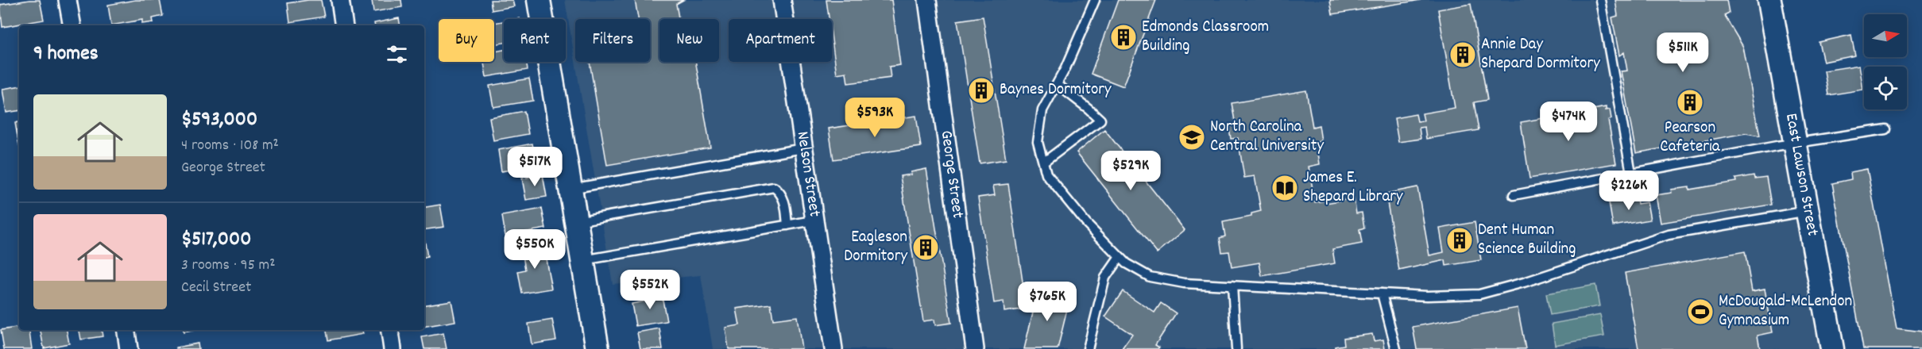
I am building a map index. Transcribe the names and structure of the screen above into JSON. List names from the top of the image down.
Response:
{
  "streets": {
    "street": ["Nelson Street", "George Street", "East Lawson Street"]
  },
  "places": {
    "building": [
      "Edmonds Classroom Building",
      "Annie Day Shepard Dormitory",
      "Baynes Dormitory",
      "Pearson Cafeteria",
      "Dent Human Science Building",
      "Eagleson Dormitory"
    ],
    "school or university": ["North Carolina Central University"],
    "library": ["James E. Shepard Library"],
    "sports": ["McDougald-McLendon Gymnasium"]
  },
  "north": "right",
  "page": {
    "chip": [
      "Buy",
      "Rent",
      "Filters",
      "New",
      "Apartment"
    ],
    "heading": "9 homes",
    "price": [
      "$511K",
      "$593K",
      "$474K",
      "$517K",
      "$529K",
      "$226K",
      "$550K",
      "$552K",
      "$765K"
    ],
    "list": [
      {
        "name": "$593,000",
        "note": "4 rooms · 108 m² · George Street"
      },
      {
        "name": "$517,000",
        "note": "3 rooms · 95 m² · Cecil Street"
      }
    ]
  }
}
